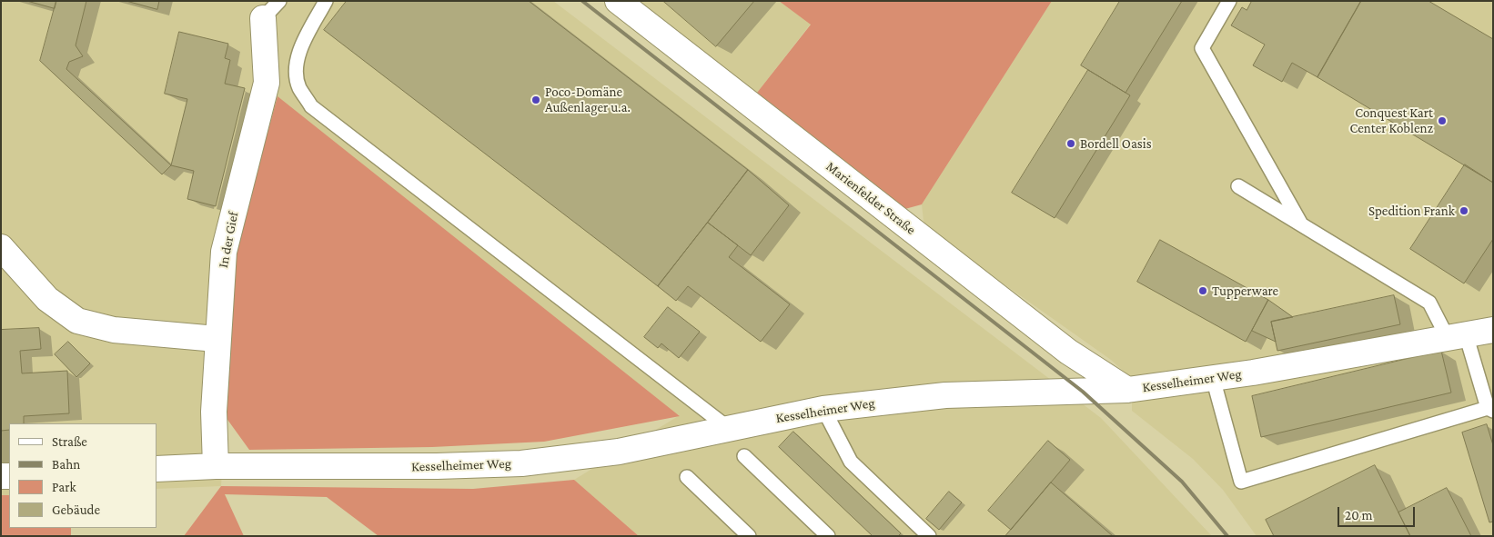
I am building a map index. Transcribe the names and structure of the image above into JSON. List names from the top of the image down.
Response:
{
  "streets": {
    "street": ["Marienfelder Straße", "In der Gief", "Kesselheimer Weg"]
  },
  "crossings": [
    ["Marienfelder Straße", "Kesselheimer Weg"],
    ["In der Gief", "Kesselheimer Weg"]
  ],
  "places": [
    "Poco-Domäne Außenlager u.a.",
    "Conquest Kart Center Koblenz",
    "Bordell Oasis",
    "Spedition Frank",
    "Tupperware"
  ],
  "legend": [
    "Straße",
    "Bahn",
    "Park",
    "Gebäude"
  ],
  "scale_bar": "20 m"
}
